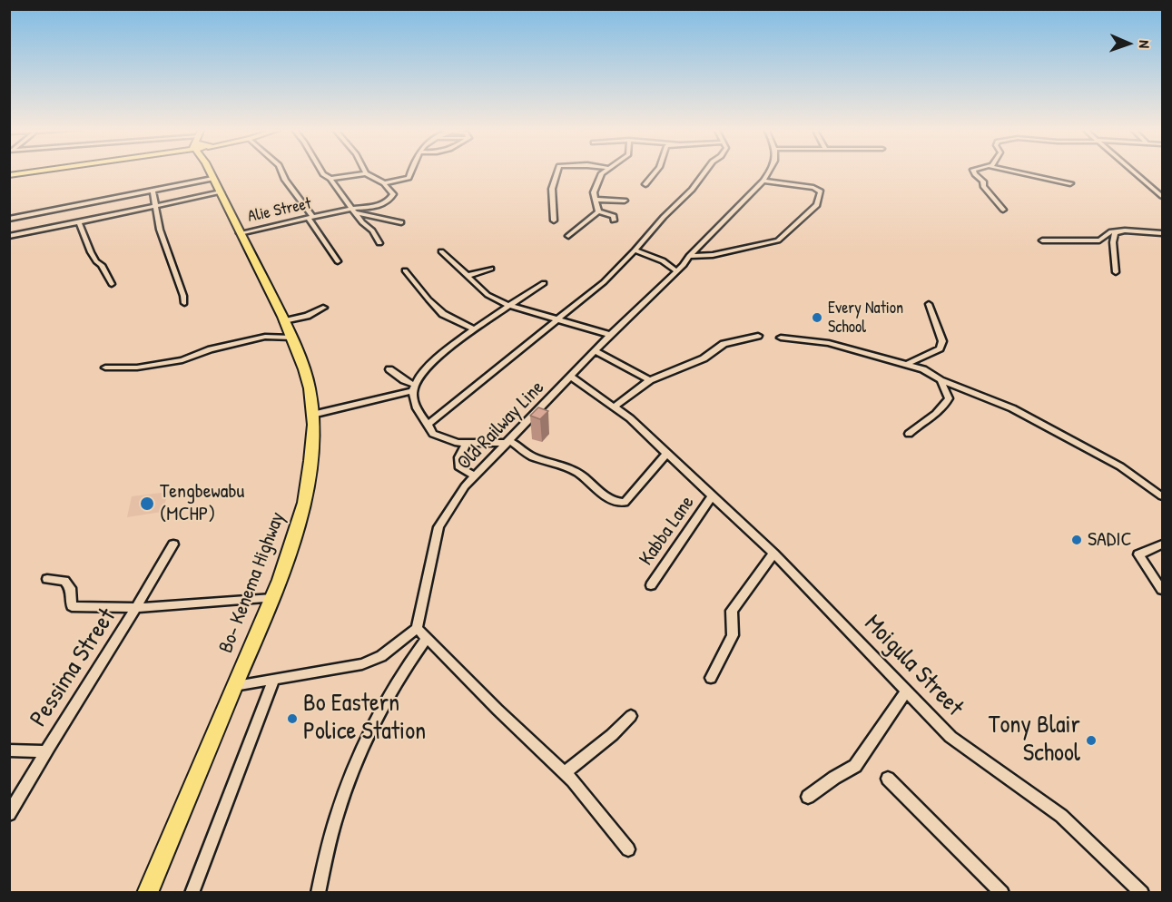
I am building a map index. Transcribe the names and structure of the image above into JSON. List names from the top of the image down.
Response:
{
  "streets": {
    "highway": ["Bo- Kenema Highway"],
    "street": [
      "Alie Street",
      "Old Railway Line",
      "Kabba Lane",
      "Moigula Street",
      "Pessima Street"
    ]
  },
  "crossings": [
    ["Alie Street", "Bo- Kenema Highway"],
    ["Old Railway Line", "Moigula Street"],
    ["Kabba Lane", "Moigula Street"]
  ],
  "places": [
    "Every Nation School",
    "Tengbewabu (MCHP)",
    "SADIC",
    "Bo Eastern Police Station",
    "Tony Blair School"
  ],
  "north": "right"
}
